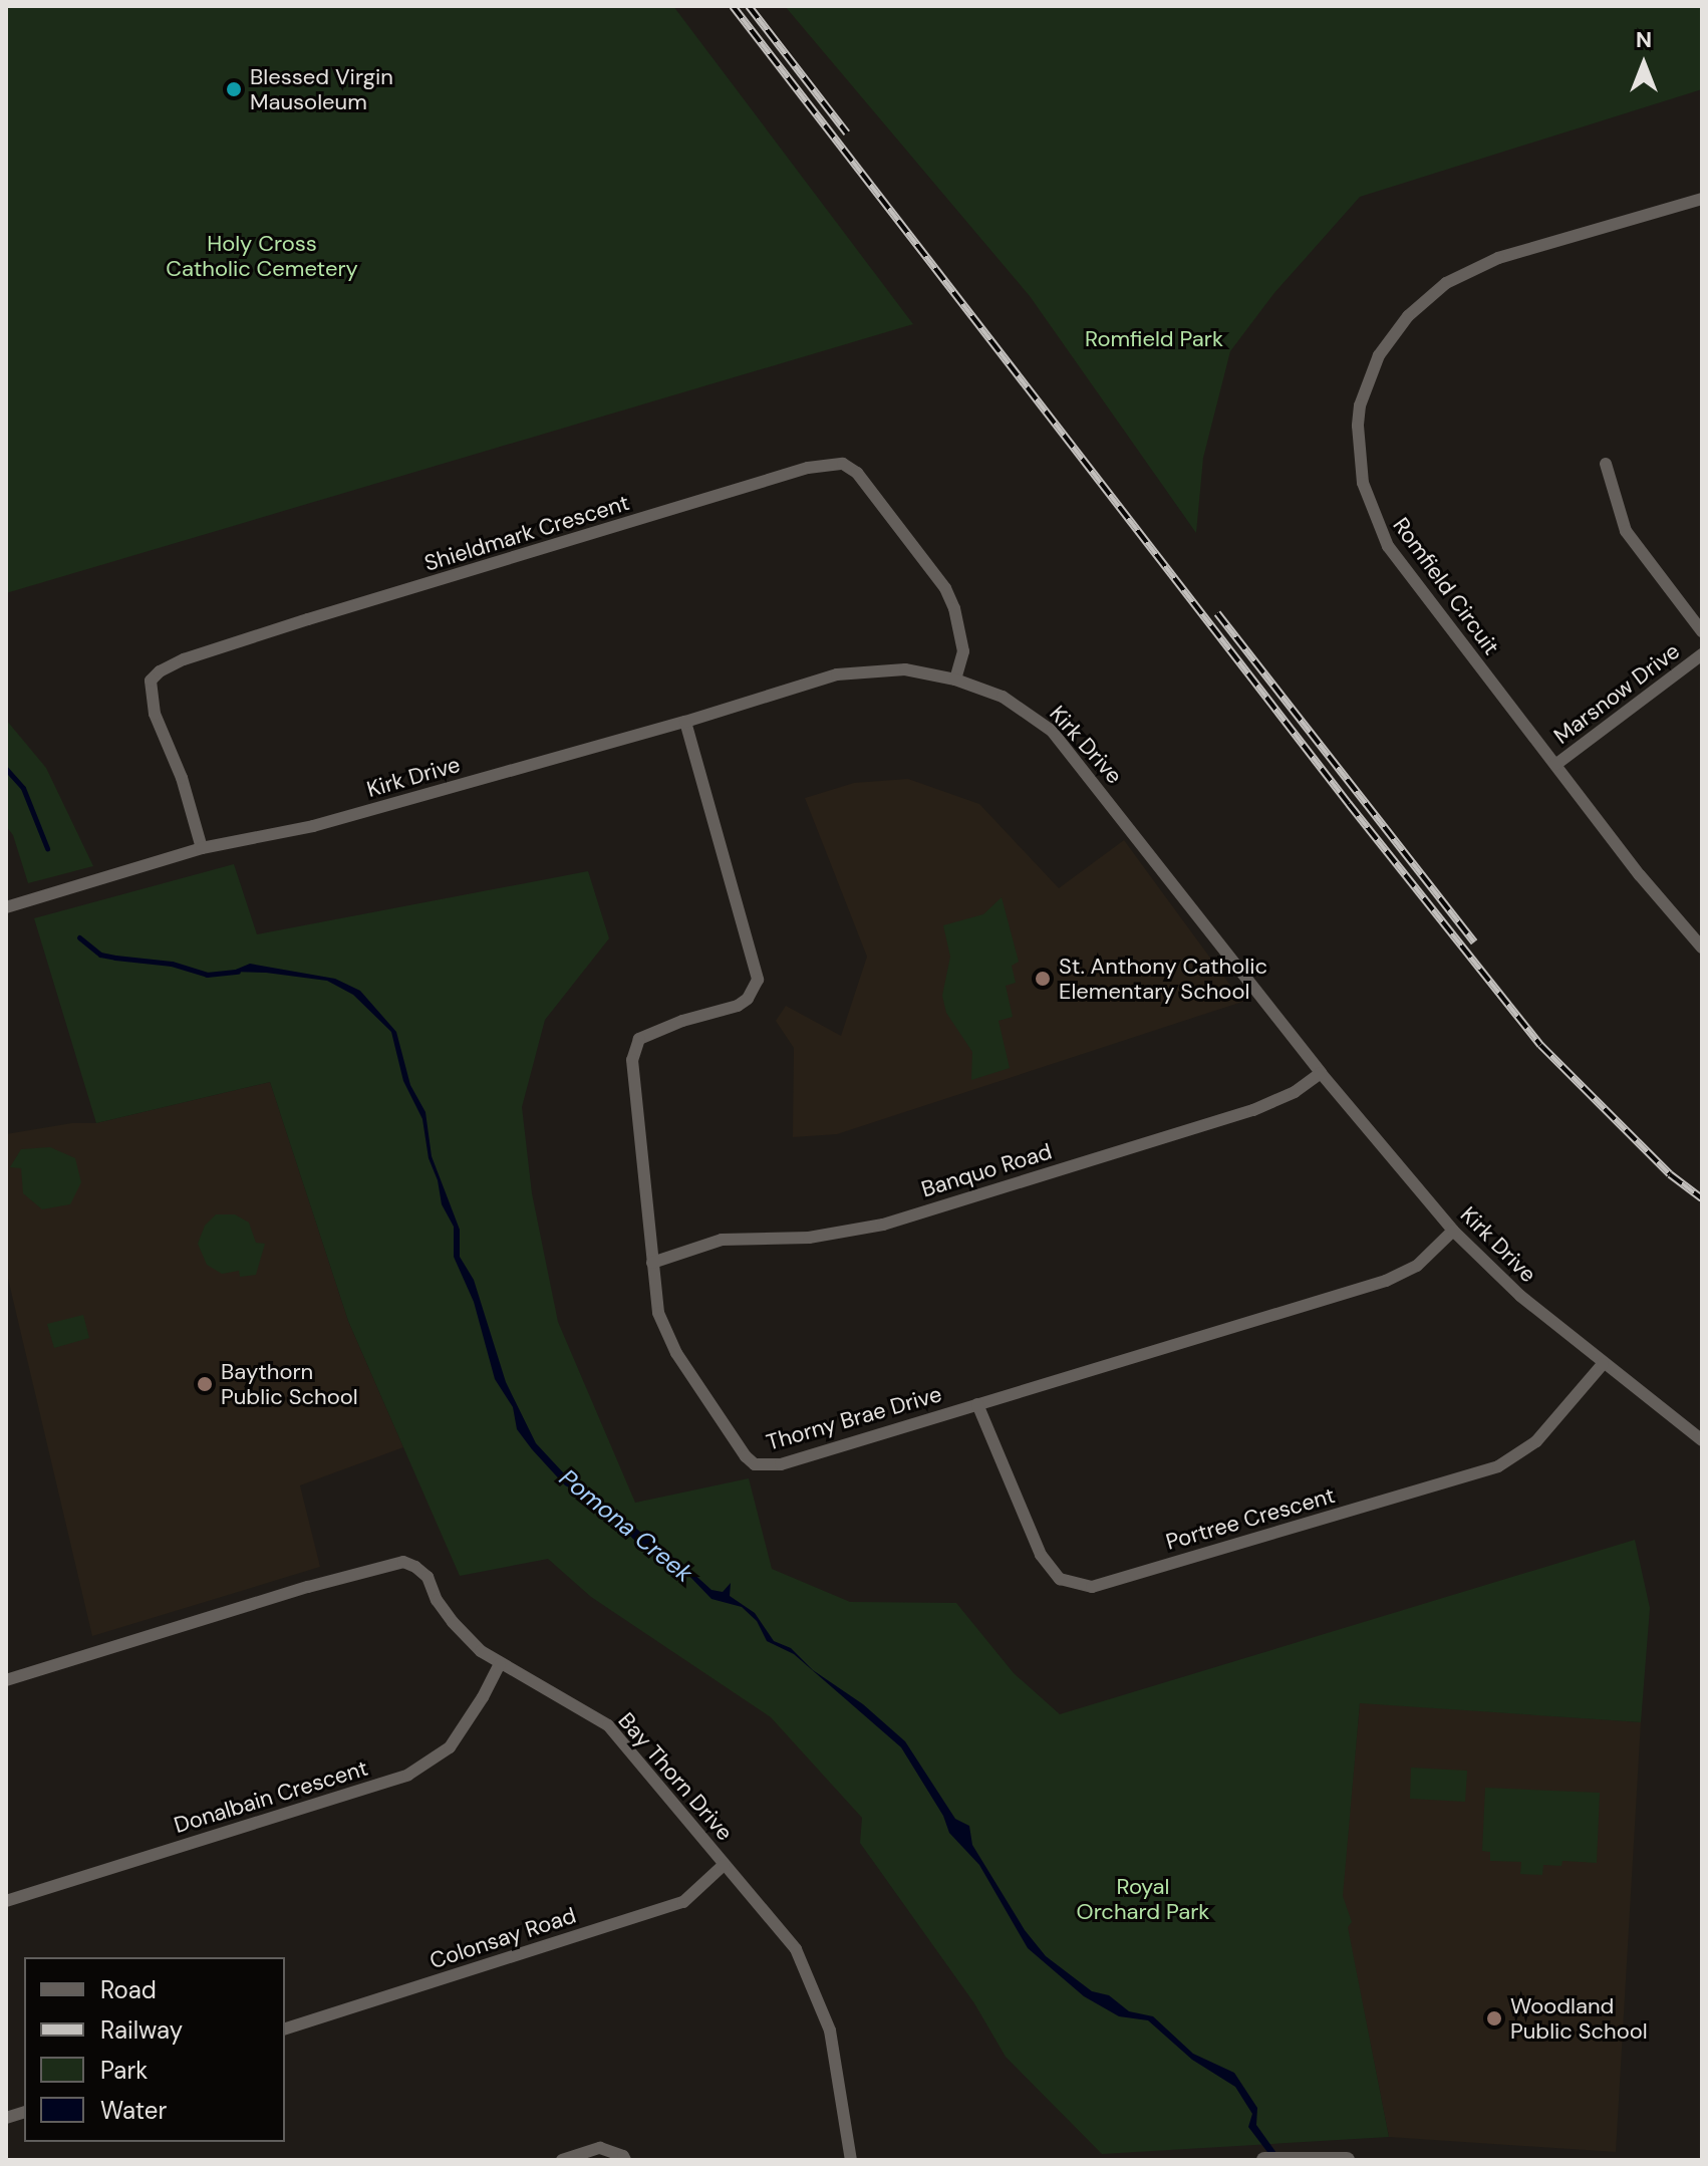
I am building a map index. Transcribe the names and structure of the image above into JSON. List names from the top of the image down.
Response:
{
  "streets": {
    "street": [
      "Shieldmark Crescent",
      "Romfield Circuit",
      "Marsnow Drive",
      "Kirk Drive",
      "Banquo Road",
      "Thorny Brae Drive",
      "Portree Crescent",
      "Bay Thorn Drive",
      "Donalbain Crescent",
      "Colonsay Road"
    ]
  },
  "crossings": [
    ["Shieldmark Crescent", "Kirk Drive"],
    ["Romfield Circuit", "Marsnow Drive"],
    ["Kirk Drive", "Banquo Road"],
    ["Kirk Drive", "Thorny Brae Drive"],
    ["Kirk Drive", "Portree Crescent"],
    ["Banquo Road", "Thorny Brae Drive"],
    ["Thorny Brae Drive", "Portree Crescent"],
    ["Bay Thorn Drive", "Donalbain Crescent"],
    ["Bay Thorn Drive", "Colonsay Road"]
  ],
  "water": ["Pomona Creek"],
  "parks": ["Holy Cross Catholic Cemetery", "Romfield Park", "Royal Orchard Park"],
  "places": [
    "Blessed Virgin Mausoleum",
    "St. Anthony Catholic Elementary School",
    "Baythorn Public School",
    "Woodland Public School"
  ],
  "legend": [
    "Road",
    "Railway",
    "Park",
    "Water"
  ],
  "north": "top"
}
